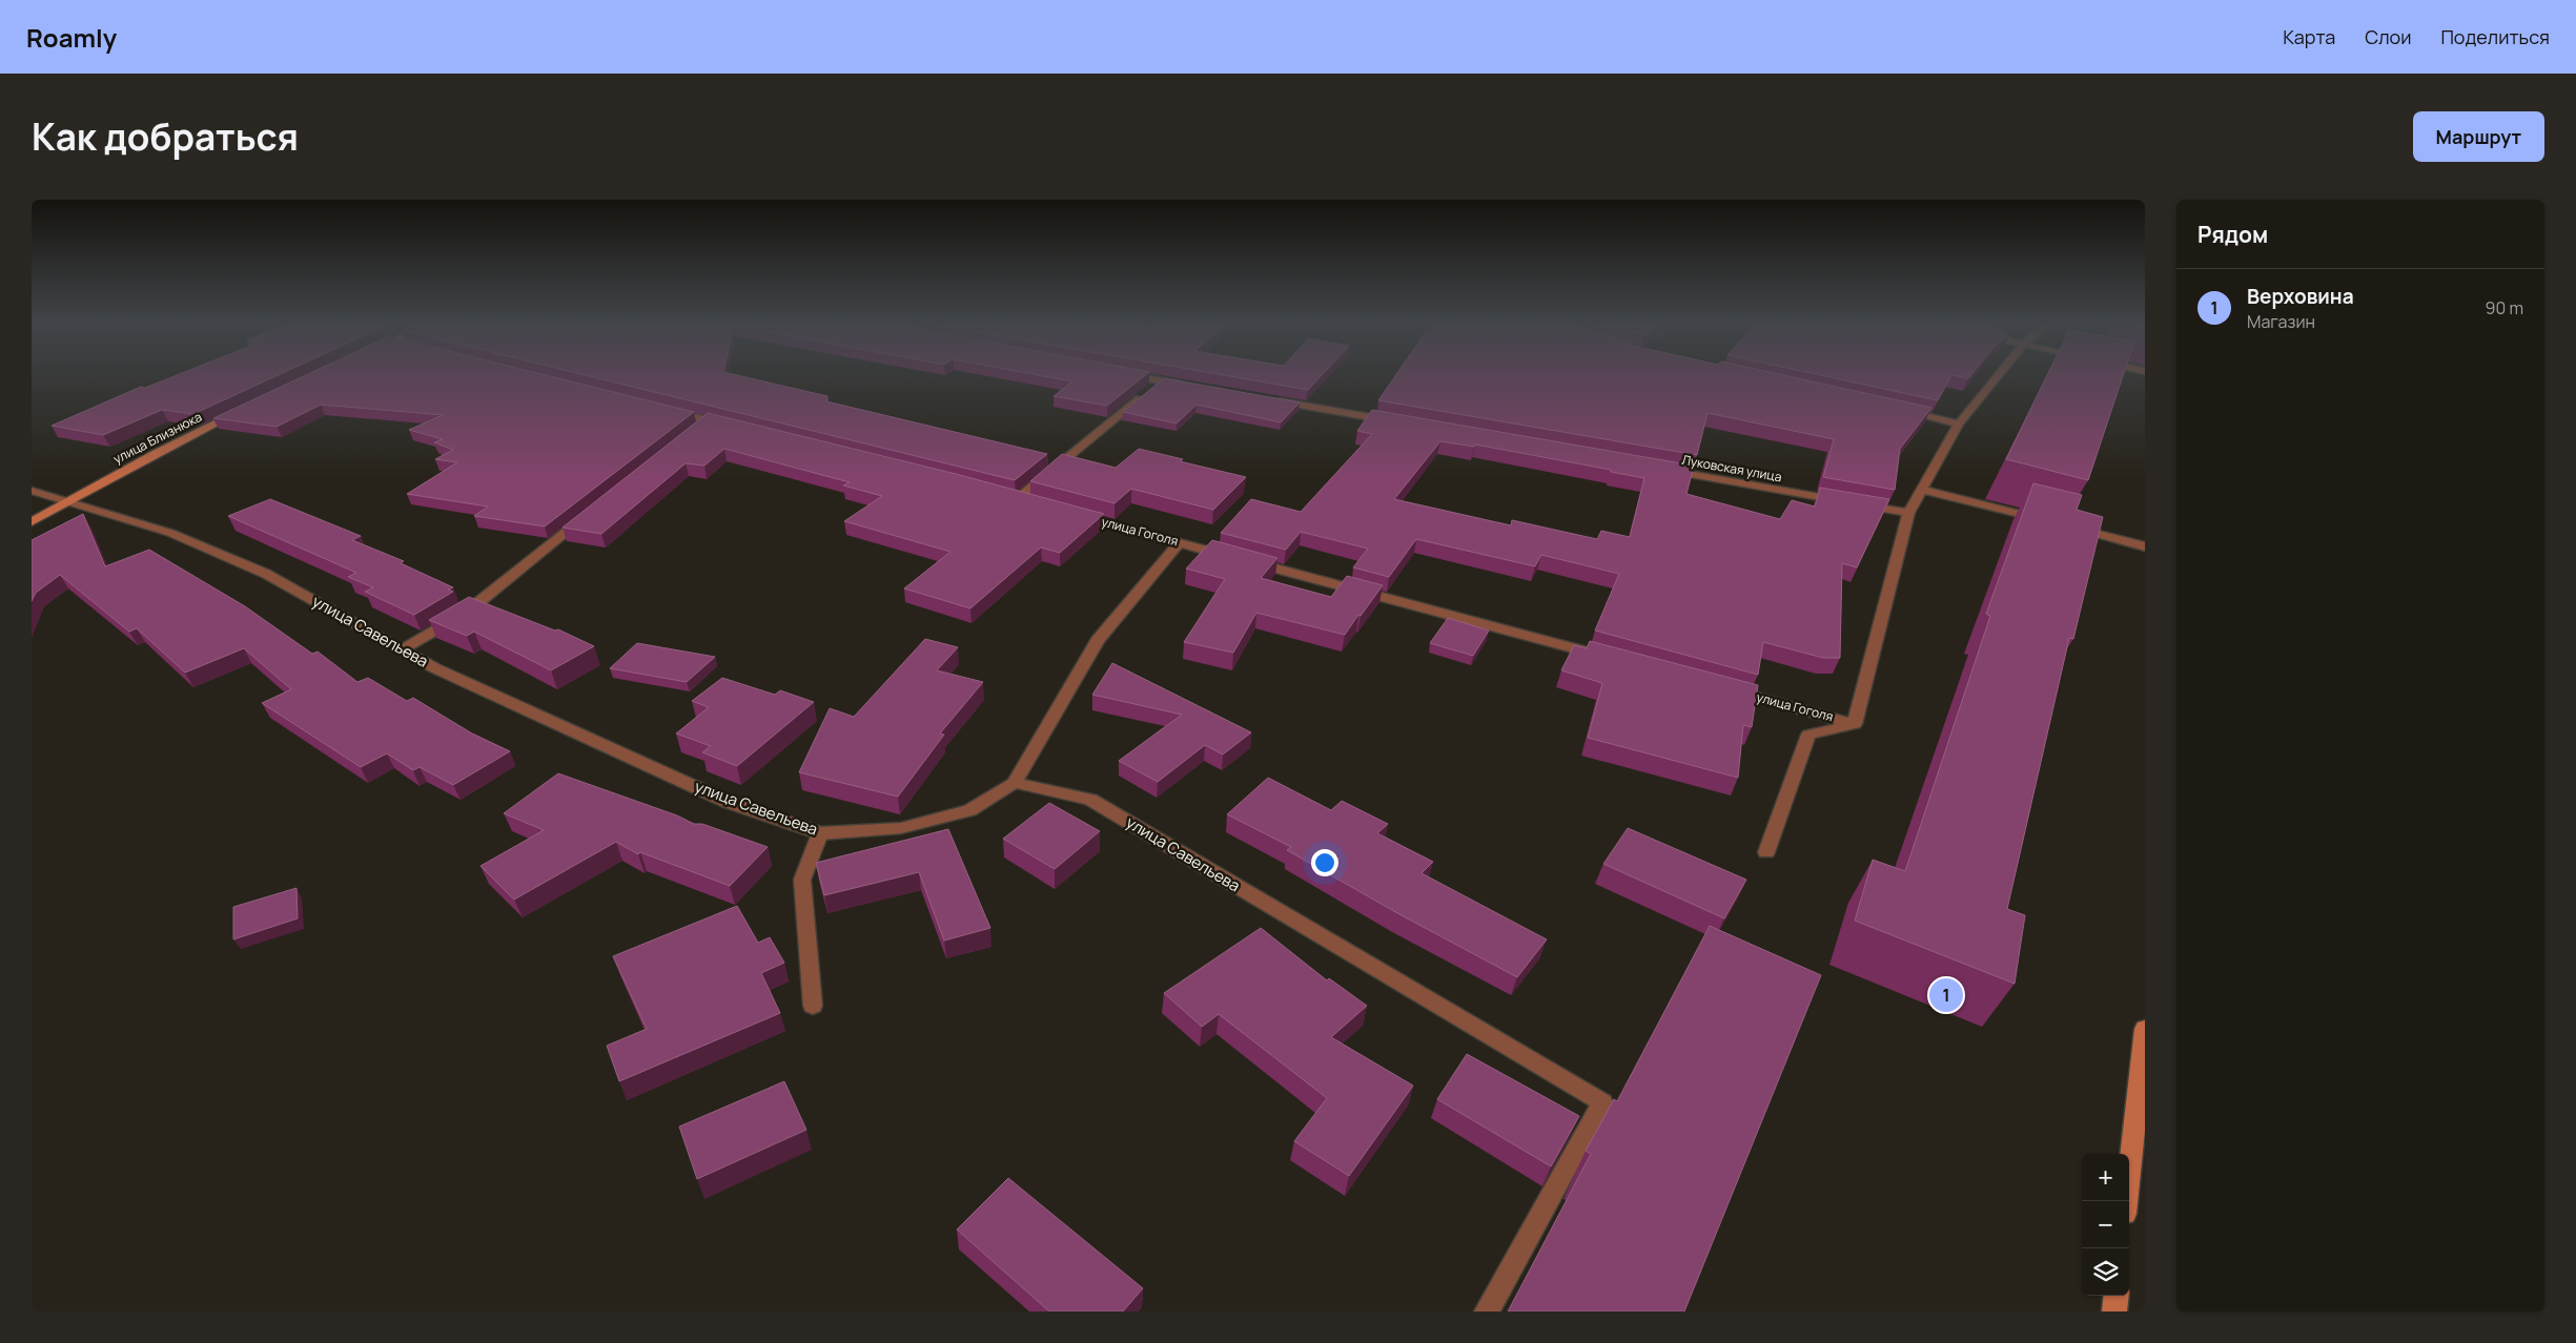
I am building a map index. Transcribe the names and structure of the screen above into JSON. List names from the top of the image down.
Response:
{
  "streets": {
    "street": [
      "улица Близнюка",
      "Луковская улица",
      "улица Гоголя",
      "улица Савельева"
    ]
  },
  "crossings": [
    ["улица Близнюка", "улица Савельева"]
  ],
  "page": {
    "header": "Roamly",
    "nav": ["Карта", "Слои", "Поделиться"],
    "title": "Как добраться",
    "buttons": "Маршрут",
    "heading": "Рядом",
    "list": [
      {
        "mark": "1",
        "name": "Верховина",
        "note": "Магазин",
        "value": "90 m"
      }
    ],
    "pins": "1",
    "map_buttons": ["+", "−"]
  }
}
